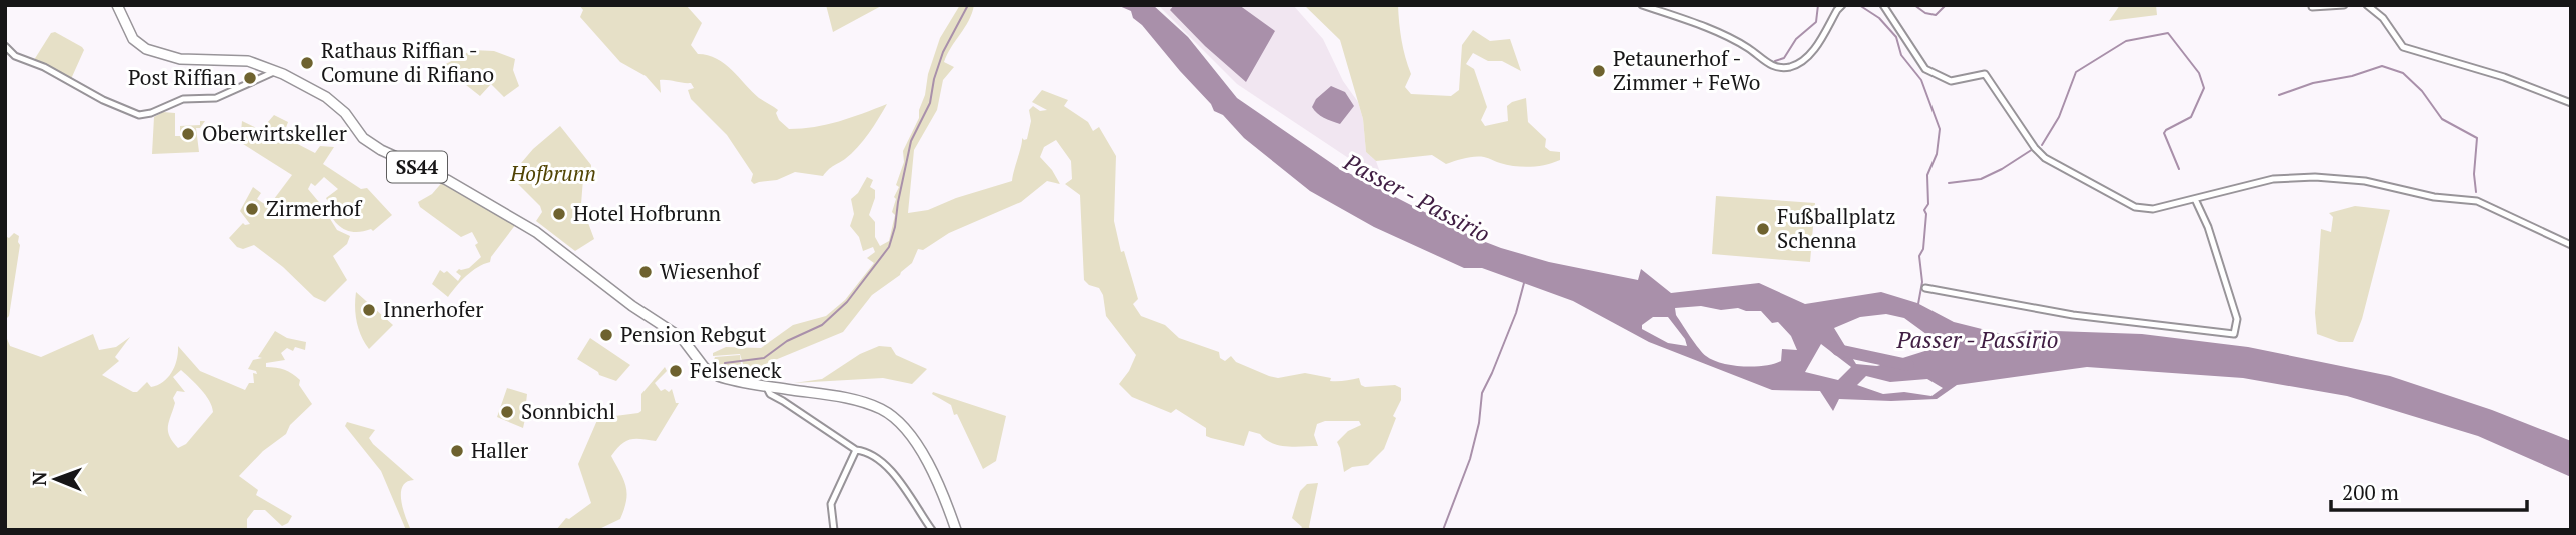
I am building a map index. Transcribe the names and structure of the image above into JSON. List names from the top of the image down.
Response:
{
  "streets": {
    "main road": ["SS44"]
  },
  "water": ["Passer - Passirio"],
  "parks": ["Hofbrunn"],
  "places": [
    "Rathaus Riffian - Comune di Rifiano",
    "Petaunerhof - Zimmer + FeWo",
    "Post Riffian",
    "Oberwirtskeller",
    "Zirmerhof",
    "Hotel Hofbrunn",
    "Fußballplatz Schenna",
    "Wiesenhof",
    "Innerhofer",
    "Pension Rebgut",
    "Felseneck",
    "Sonnbichl",
    "Haller"
  ],
  "scale_bar": "200 m",
  "north": "left"
}
